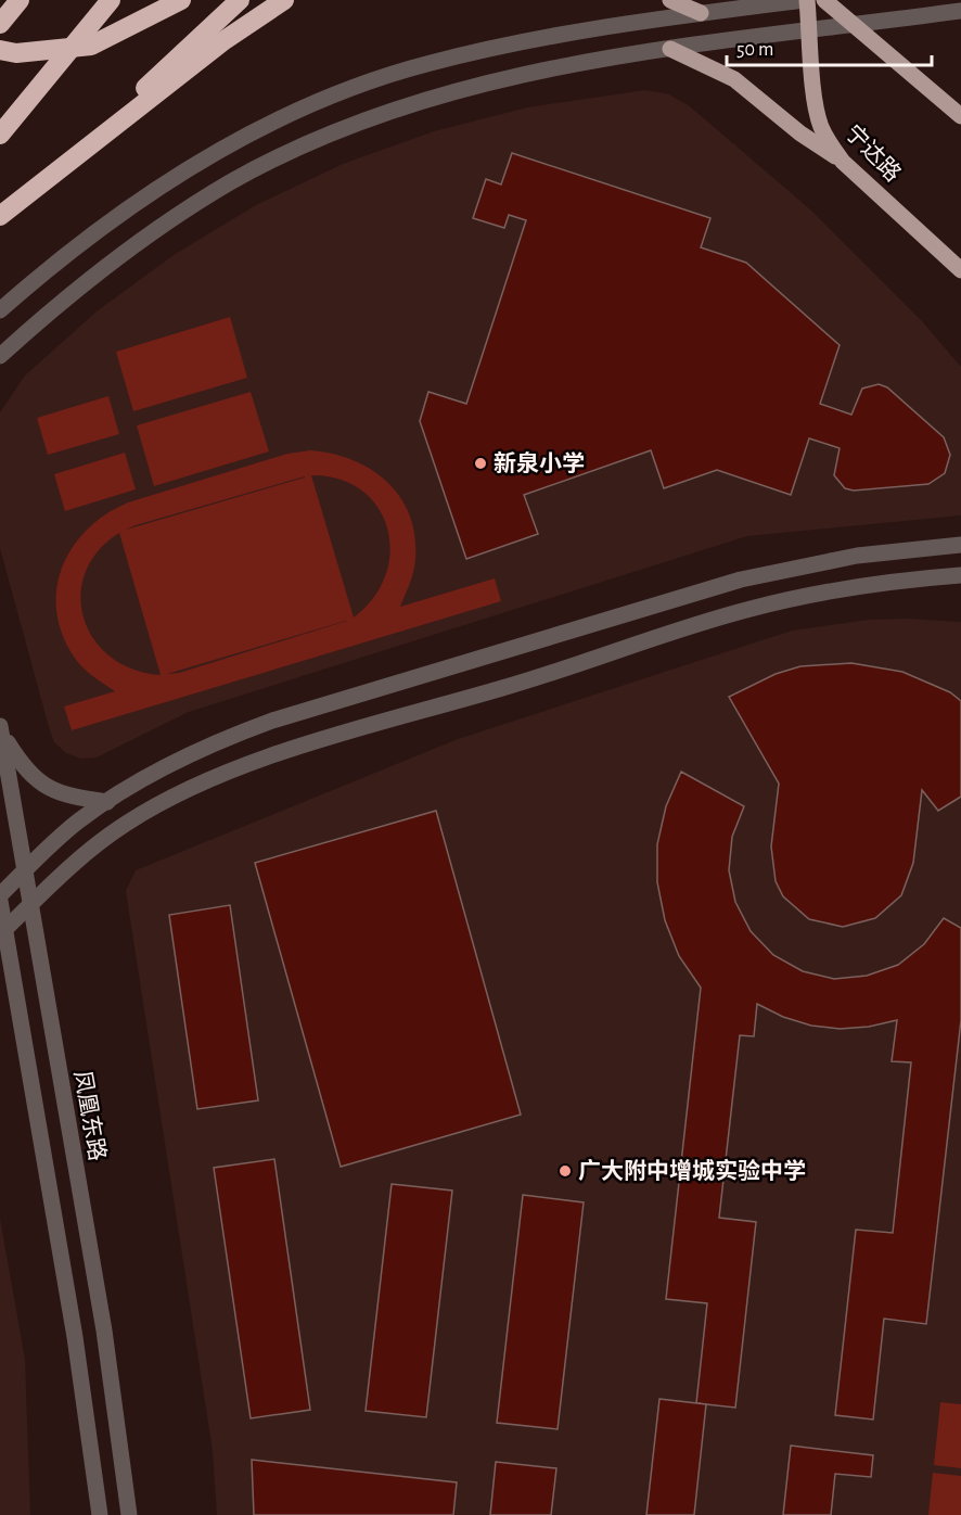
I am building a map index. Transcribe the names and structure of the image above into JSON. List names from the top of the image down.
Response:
{
  "streets": {
    "main road": ["宁达路"],
    "street": ["凤凰东路"]
  },
  "places": ["新泉小学", "广大附中增城实验中学"],
  "scale_bar": "50 m"
}
